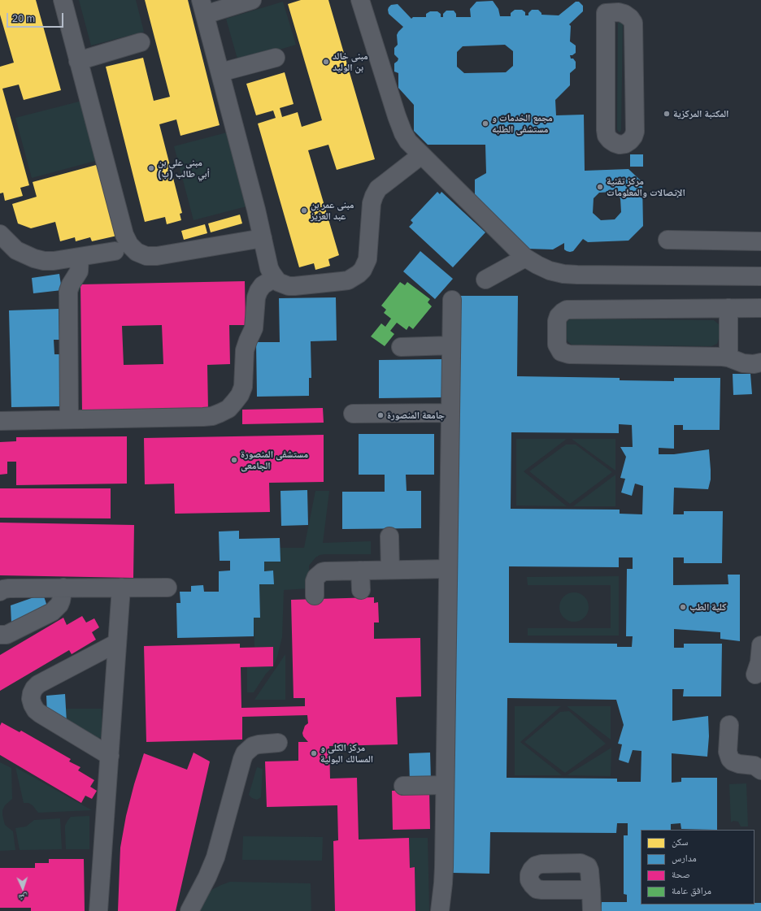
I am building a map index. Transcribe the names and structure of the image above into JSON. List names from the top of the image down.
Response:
{
  "places": [
    "مبنى خالد بن الوليد",
    "المكتبة المركزية",
    "مجمع الخدمات و مستشفى الطلبه",
    "مبنى علي بن أبي طالب (ب)",
    "مركز تقنية الإتصالات والمعلومات",
    "مبنى عمر بن عبد العزيز",
    "جامعة المنصورة",
    "مستشفى المنصورة الجامعى",
    "كلية الطب",
    "مركز الكلى و المسالك البولية"
  ],
  "legend": [
    "سكن",
    "مدارس",
    "صحة",
    "مرافق عامة"
  ],
  "scale_bar": "20 m",
  "north": "bottom"
}
